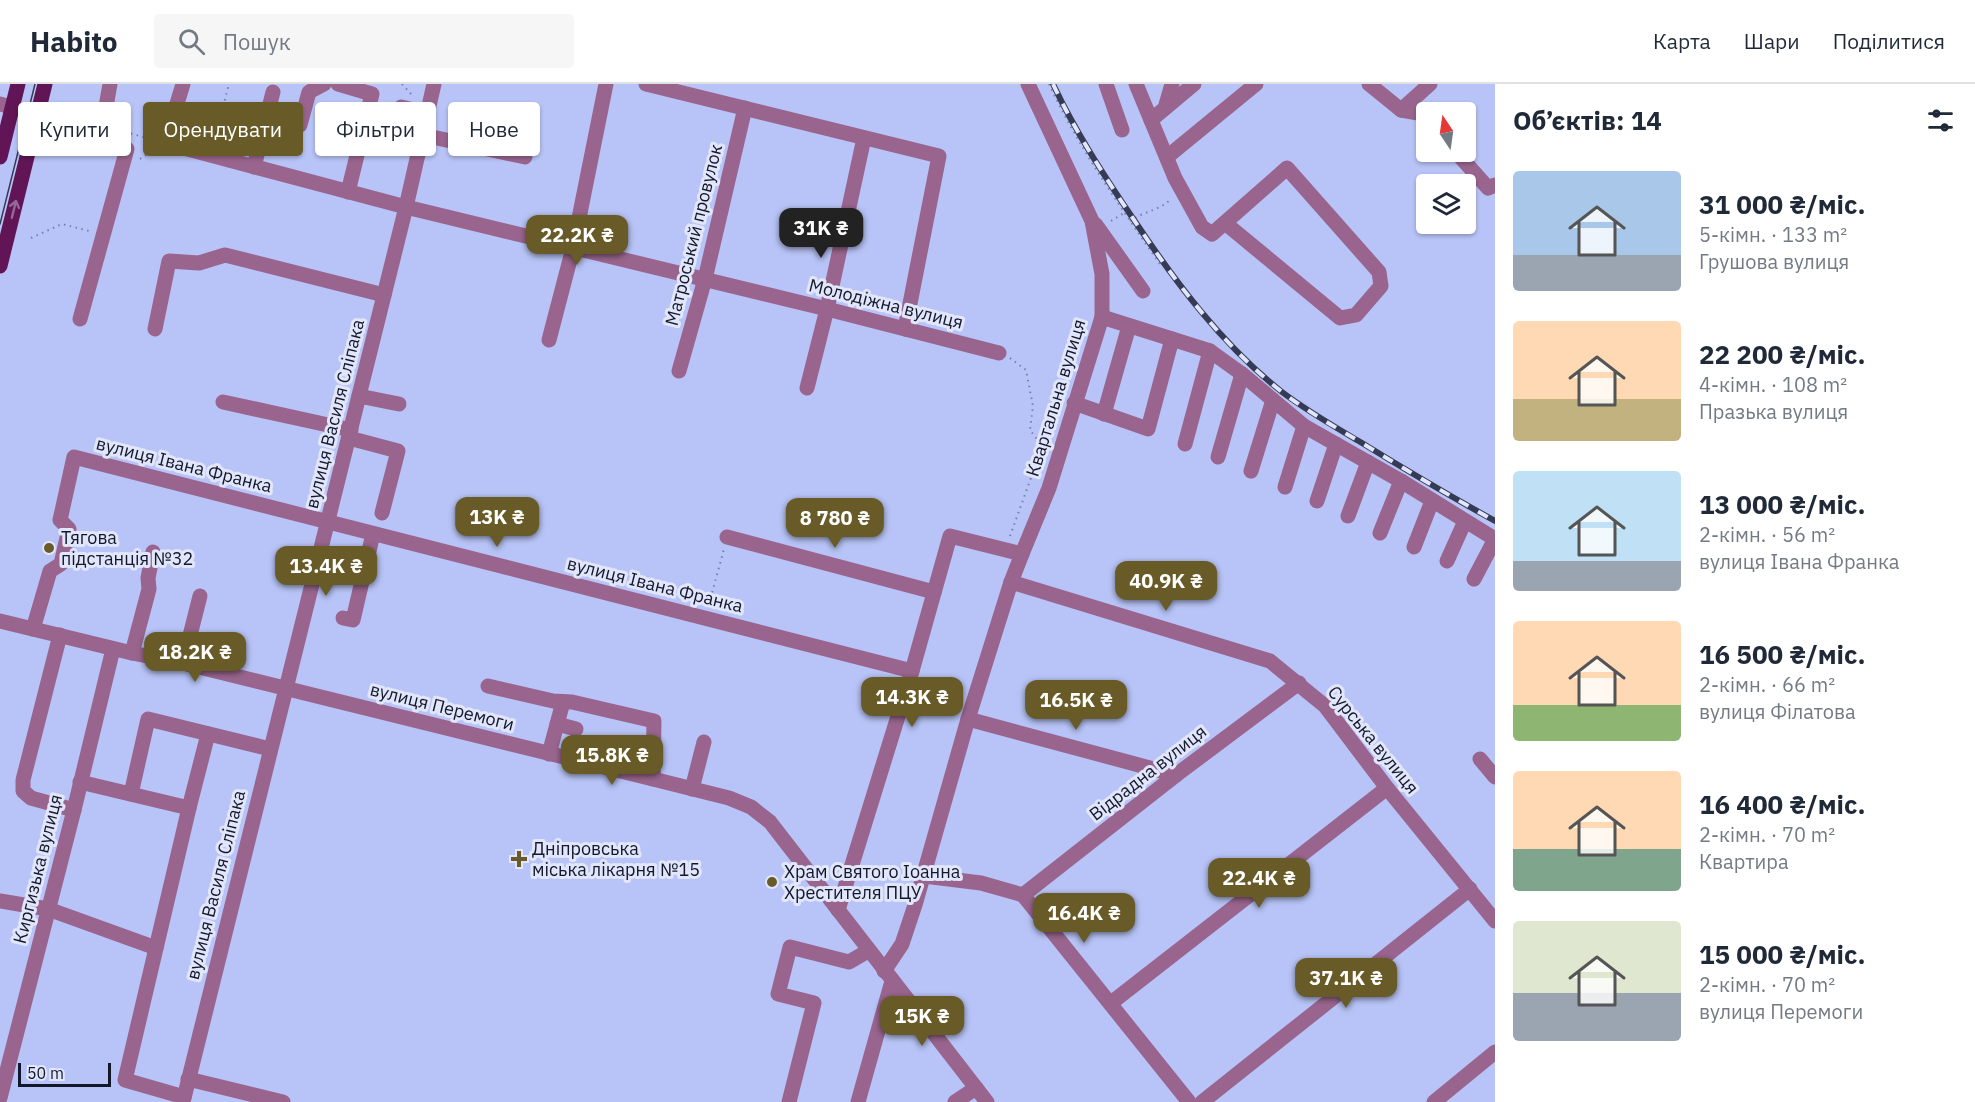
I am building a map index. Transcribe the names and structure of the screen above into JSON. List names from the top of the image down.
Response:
{
  "streets": {
    "street": [
      "Матроський провулок",
      "Молодіжна вулиця",
      "Квартальна вулиця",
      "вулиця Василя Сліпака",
      "вулиця Івана Франка",
      "вулиця Перемоги",
      "Сурська вулиця",
      "Відрадна вулиця",
      "Киргизька вулиця"
    ]
  },
  "crossings": [
    ["Матроський провулок", "Молодіжна вулиця"],
    ["Молодіжна вулиця", "вулиця Василя Сліпака"],
    ["Квартальна вулиця", "вулиця Перемоги"],
    ["Квартальна вулиця", "Сурська вулиця"],
    ["вулиця Василя Сліпака", "вулиця Івана Франка"],
    ["вулиця Василя Сліпака", "вулиця Перемоги"],
    ["вулиця Івана Франка", "вулиця Перемоги"],
    ["вулиця Перемоги", "Киргизька вулиця"],
    ["Сурська вулиця", "Відрадна вулиця"]
  ],
  "places": {
    "other": ["Тягова пiдстанцiя №32", "Храм Святого Іоанна Хрестителя ПЦУ"],
    "health": ["Дніпровська міська лікарня №15"]
  },
  "scale_bar": "50 m",
  "north": "top",
  "page": {
    "header": "Habito",
    "search": "Пошук",
    "nav": ["Карта", "Шари", "Поділитися"],
    "heading": "Об’єктів: 14",
    "chip": [
      "Купити",
      "Орендувати",
      "Фільтри",
      "Нове"
    ],
    "list": [
      {
        "name": "31 000 ₴/міс.",
        "note": "5-кімн. · 133 m² · Грушова вулиця"
      },
      {
        "name": "22 200 ₴/міс.",
        "note": "4-кімн. · 108 m² · Празька вулиця"
      },
      {
        "name": "13 000 ₴/міс.",
        "note": "2-кімн. · 56 m² · вулиця Івана Франка"
      },
      {
        "name": "16 500 ₴/міс.",
        "note": "2-кімн. · 66 m² · вулиця Філатова"
      },
      {
        "name": "16 400 ₴/міс.",
        "note": "2-кімн. · 70 m² · Квартира"
      },
      {
        "name": "15 000 ₴/міс.",
        "note": "2-кімн. · 70 m² · вулиця Перемоги"
      }
    ],
    "price": [
      "31K ₴",
      "22.2K ₴",
      "13K ₴",
      "8 780 ₴",
      "13.4K ₴",
      "40.9K ₴",
      "18.2K ₴",
      "14.3K ₴",
      "16.5K ₴",
      "15.8K ₴",
      "22.4K ₴",
      "16.4K ₴",
      "37.1K ₴",
      "15K ₴"
    ],
    "scale": "50 m"
  }
}
